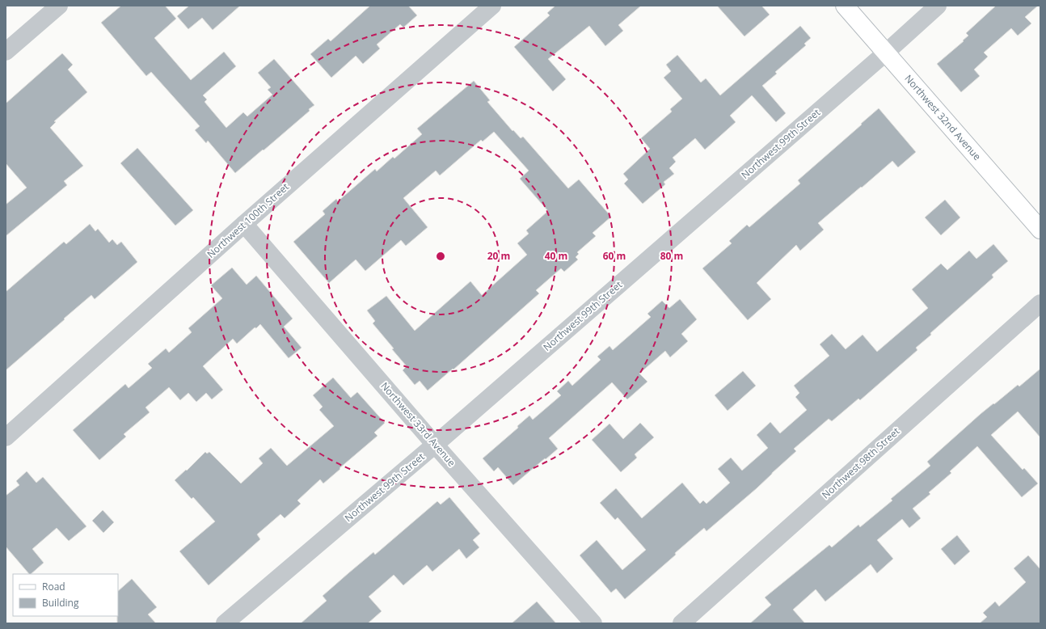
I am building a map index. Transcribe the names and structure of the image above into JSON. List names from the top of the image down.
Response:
{
  "streets": {
    "main road": ["Northwest 32nd Avenue"],
    "street": [
      "Northwest 99th Street",
      "Northwest 100th Street",
      "Northwest 33rd Avenue",
      "Northwest 98th Street"
    ]
  },
  "crossings": [
    ["Northwest 32nd Avenue", "Northwest 99th Street"],
    ["Northwest 99th Street", "Northwest 33rd Avenue"],
    ["Northwest 100th Street", "Northwest 33rd Avenue"]
  ],
  "legend": ["Road", "Building"],
  "rings": [
    "20 m",
    "40 m",
    "60 m",
    "80 m"
  ]
}
